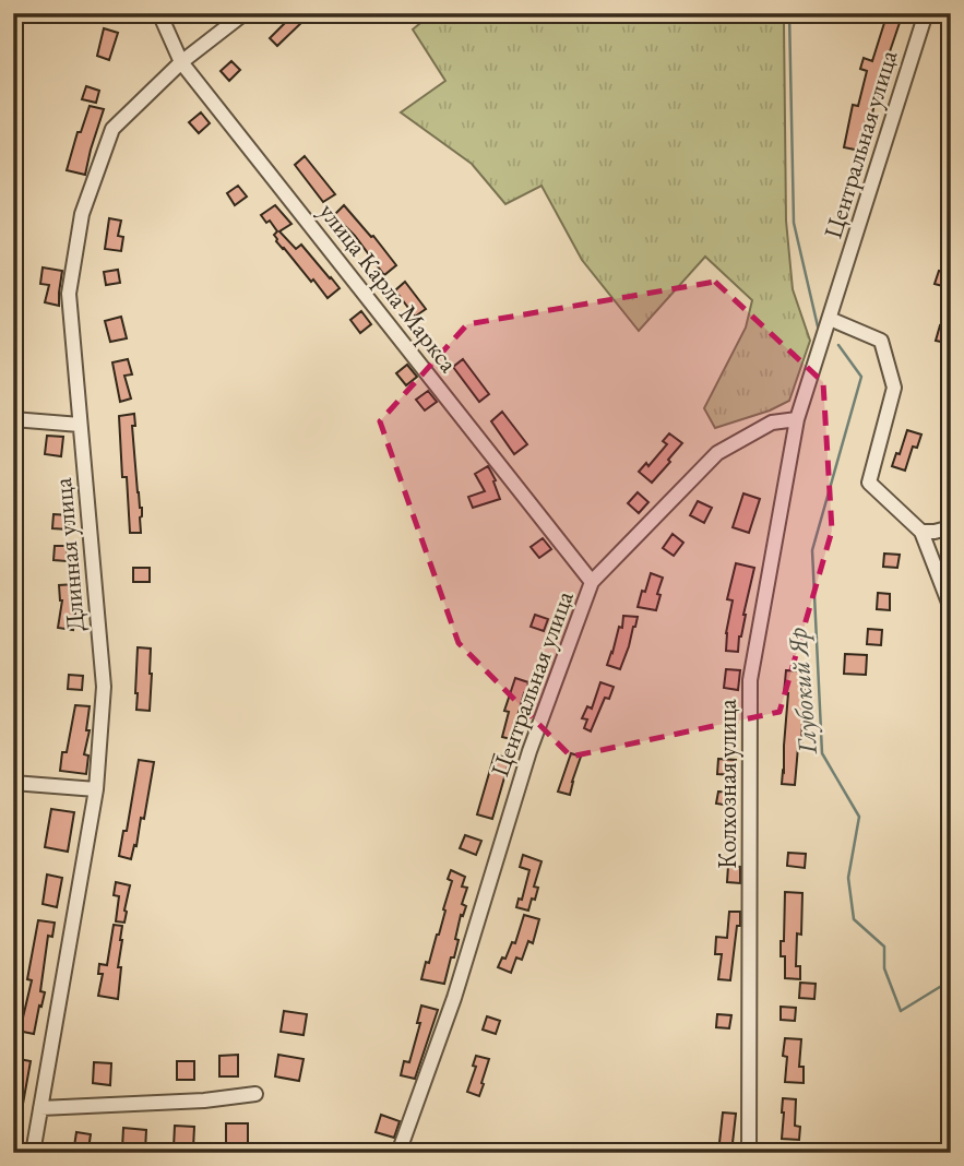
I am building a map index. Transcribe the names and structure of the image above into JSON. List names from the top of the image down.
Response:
{
  "streets": {
    "street": [
      "Центральная улица",
      "улица Карла Маркса",
      "Длинная улица",
      "Колхозная улица"
    ]
  },
  "crossings": [
    ["Центральная улица", "улица Карла Маркса"],
    ["Центральная улица", "Колхозная улица"],
    ["улица Карла Маркса", "Длинная улица"]
  ],
  "water": ["Глубокий Яр"]
}
